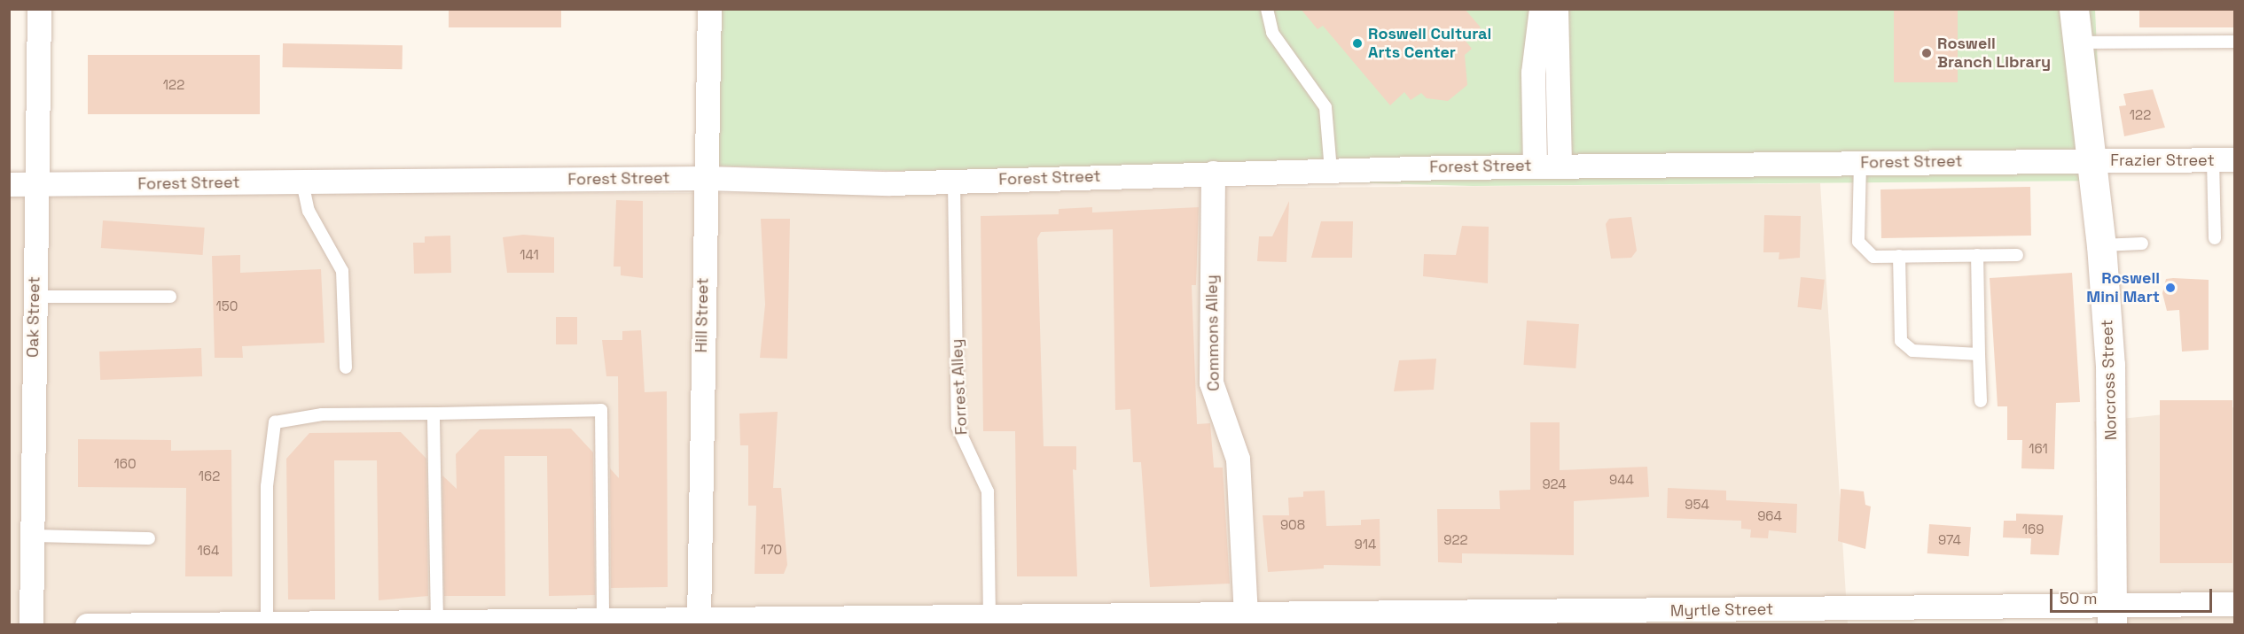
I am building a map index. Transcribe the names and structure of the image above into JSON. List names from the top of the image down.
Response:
{
  "streets": {
    "street": [
      "Frazier Street",
      "Forest Street",
      "Hill Street",
      "Oak Street",
      "Commons Alley",
      "Norcross Street",
      "Myrtle Street"
    ],
    "lane": ["Forrest Alley"]
  },
  "crossings": [
    ["Frazier Street", "Forest Street"],
    ["Frazier Street", "Norcross Street"],
    ["Forest Street", "Hill Street"],
    ["Forest Street", "Oak Street"],
    ["Forest Street", "Commons Alley"],
    ["Forest Street", "Norcross Street"],
    ["Forest Street", "Forrest Alley"],
    ["Hill Street", "Myrtle Street"],
    ["Commons Alley", "Myrtle Street"],
    ["Norcross Street", "Myrtle Street"],
    ["Forrest Alley", "Myrtle Street"]
  ],
  "places": ["Roswell Cultural Arts Center", "Roswell Branch Library", "Roswell Mini Mart"],
  "house_numbers": [
    "122",
    "122",
    "141",
    "150",
    "161",
    "160",
    "162",
    "944",
    "924",
    "954",
    "964",
    "908",
    "169",
    "922",
    "974",
    "914",
    "170",
    "164"
  ],
  "scale_bar": "50 m"
}
